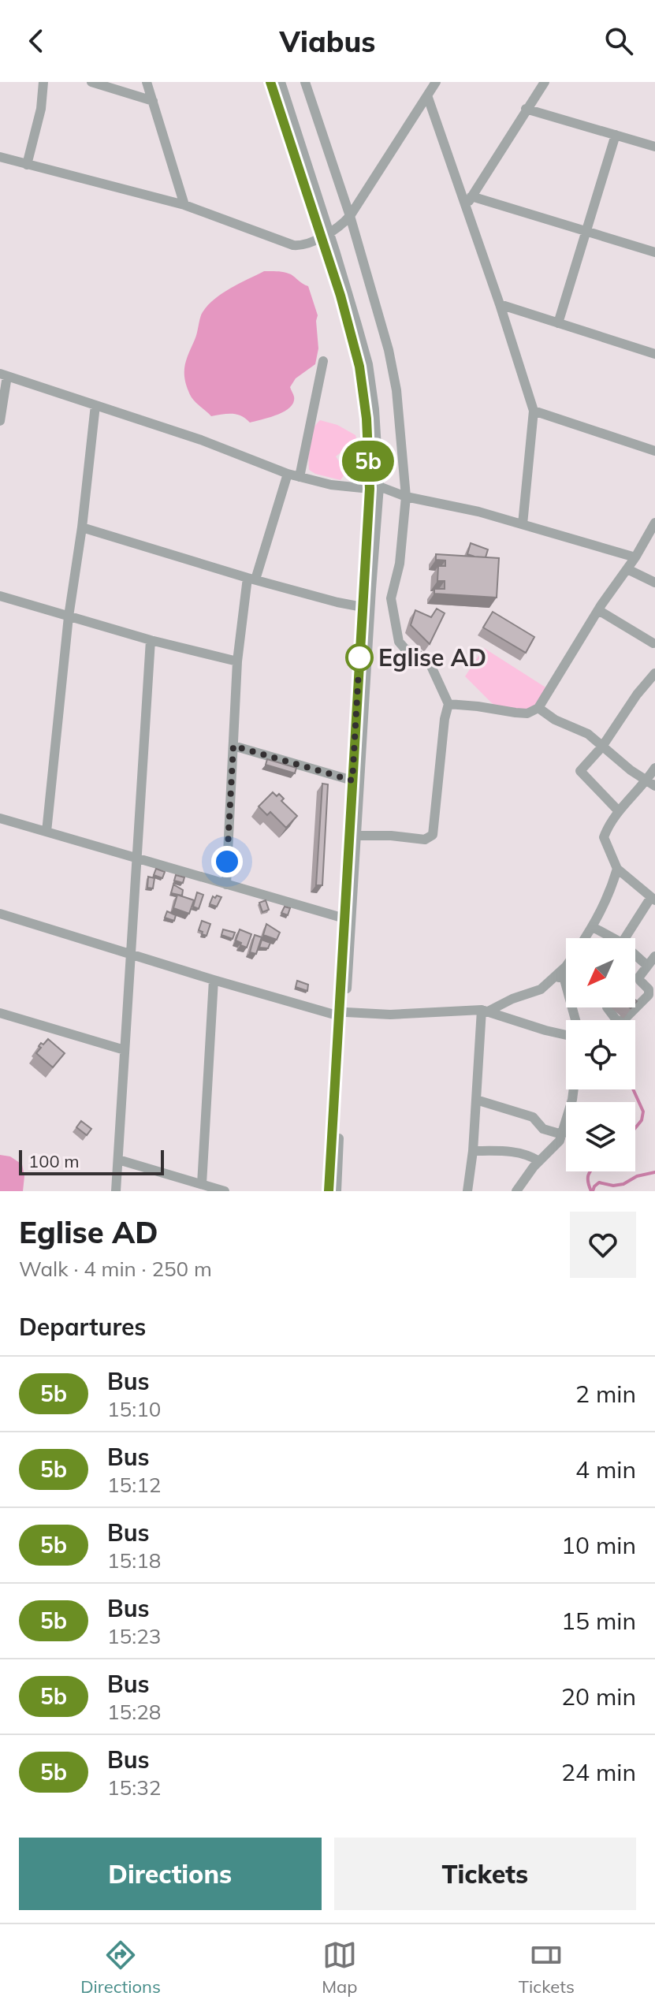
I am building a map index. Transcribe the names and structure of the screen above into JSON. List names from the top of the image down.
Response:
{
  "places": ["Eglise AD"],
  "lines": ["bus line 5b"],
  "scale_bar": "100 m",
  "north": "bottom left",
  "page": {
    "header": "Viabus",
    "on_map": "5b",
    "scale": "100 m",
    "heading": [
      ["Eglise AD", "Walk · 4 min · 250 m"],
      "Departures"
    ],
    "list": [
      {
        "mark": "5b",
        "name": "Bus",
        "note": "15:10",
        "value": "2 min"
      },
      {
        "mark": "5b",
        "name": "Bus",
        "note": "15:12",
        "value": "4 min"
      },
      {
        "mark": "5b",
        "name": "Bus",
        "note": "15:18",
        "value": "10 min"
      },
      {
        "mark": "5b",
        "name": "Bus",
        "note": "15:23",
        "value": "15 min"
      },
      {
        "mark": "5b",
        "name": "Bus",
        "note": "15:28",
        "value": "20 min"
      },
      {
        "mark": "5b",
        "name": "Bus",
        "note": "15:32",
        "value": "24 min"
      }
    ],
    "buttons": ["Directions", "Tickets"],
    "tabs": ["Directions", "Map", "Tickets"]
  }
}
